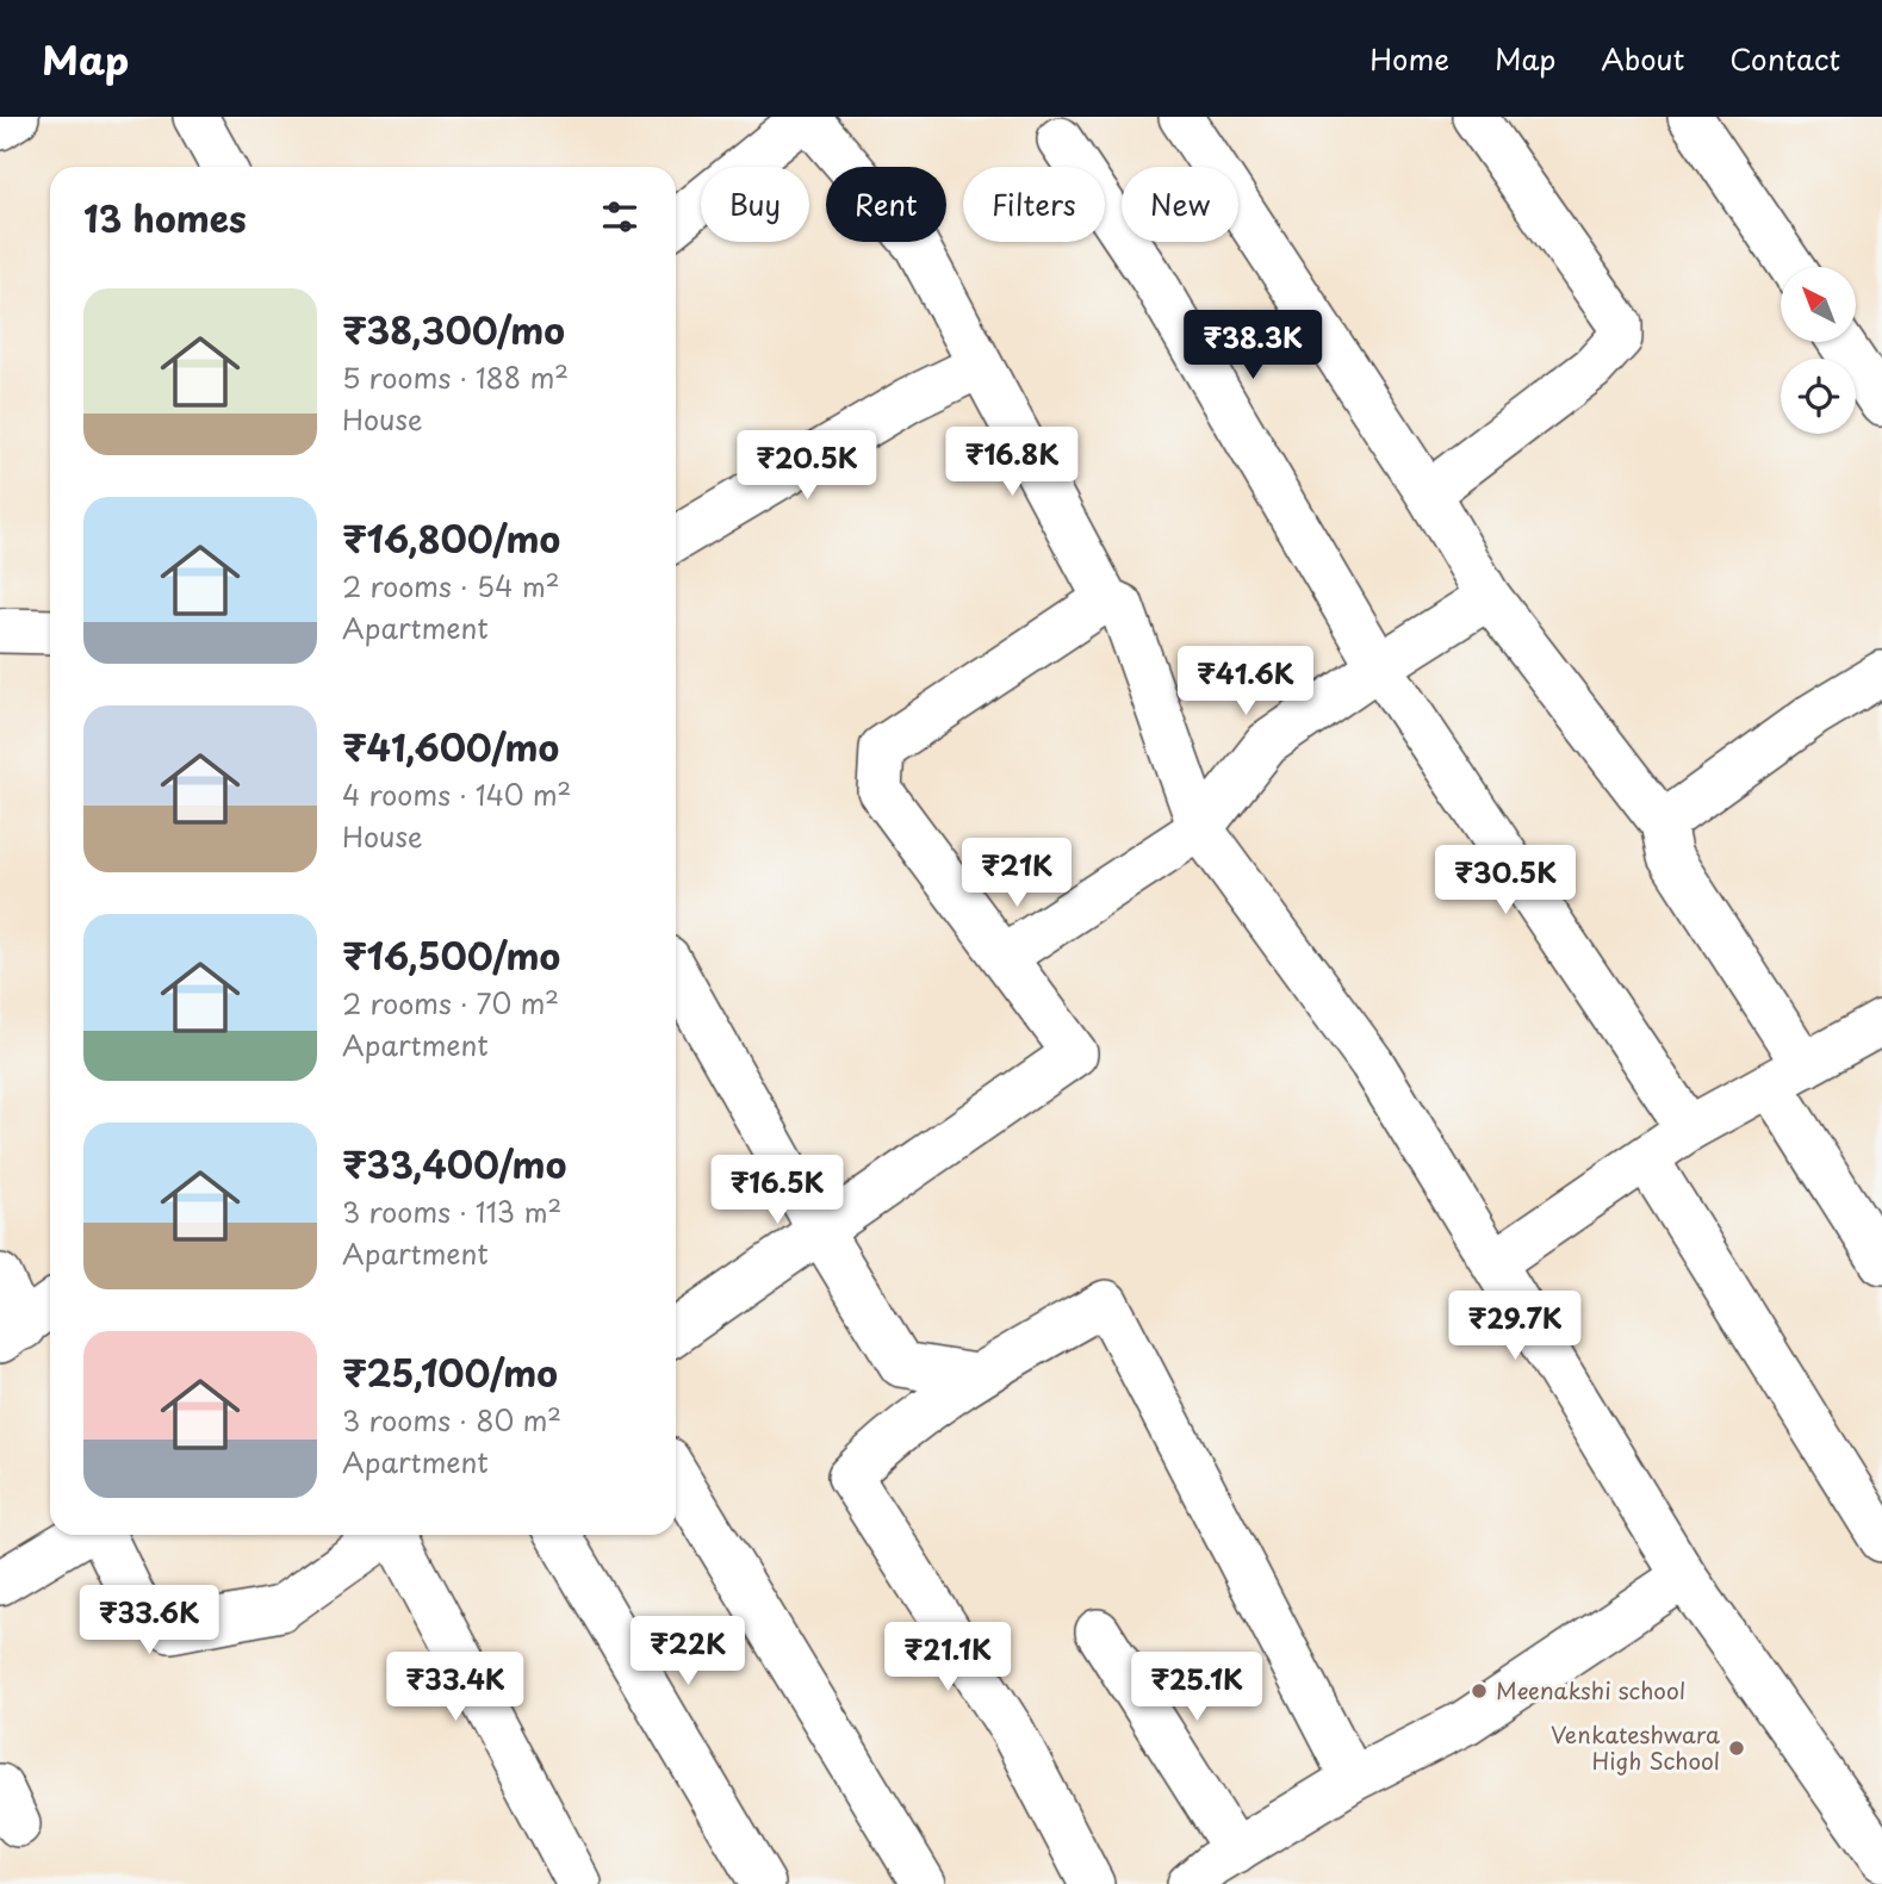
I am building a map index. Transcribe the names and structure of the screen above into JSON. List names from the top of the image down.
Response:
{
  "places": ["Meenakshi school", "Venkateshwara High School"],
  "north": "top left",
  "page": {
    "header": "Map",
    "nav": [
      "Home",
      "Map",
      "About",
      "Contact"
    ],
    "chip": [
      "Buy",
      "Rent",
      "Filters",
      "New"
    ],
    "heading": "13 homes",
    "list": [
      {
        "name": "₹38,300/mo",
        "note": "5 rooms · 188 m² · House"
      },
      {
        "name": "₹16,800/mo",
        "note": "2 rooms · 54 m² · Apartment"
      },
      {
        "name": "₹41,600/mo",
        "note": "4 rooms · 140 m² · House"
      },
      {
        "name": "₹16,500/mo",
        "note": "2 rooms · 70 m² · Apartment"
      },
      {
        "name": "₹33,400/mo",
        "note": "3 rooms · 113 m² · Apartment"
      },
      {
        "name": "₹25,100/mo",
        "note": "3 rooms · 80 m² · Apartment"
      }
    ],
    "price": [
      "₹38.3K",
      "₹16.8K",
      "₹20.5K",
      "₹41.6K",
      "₹21K",
      "₹30.5K",
      "₹16.5K",
      "₹29.7K",
      "₹33.6K",
      "₹22K",
      "₹21.1K",
      "₹33.4K",
      "₹25.1K"
    ]
  }
}
